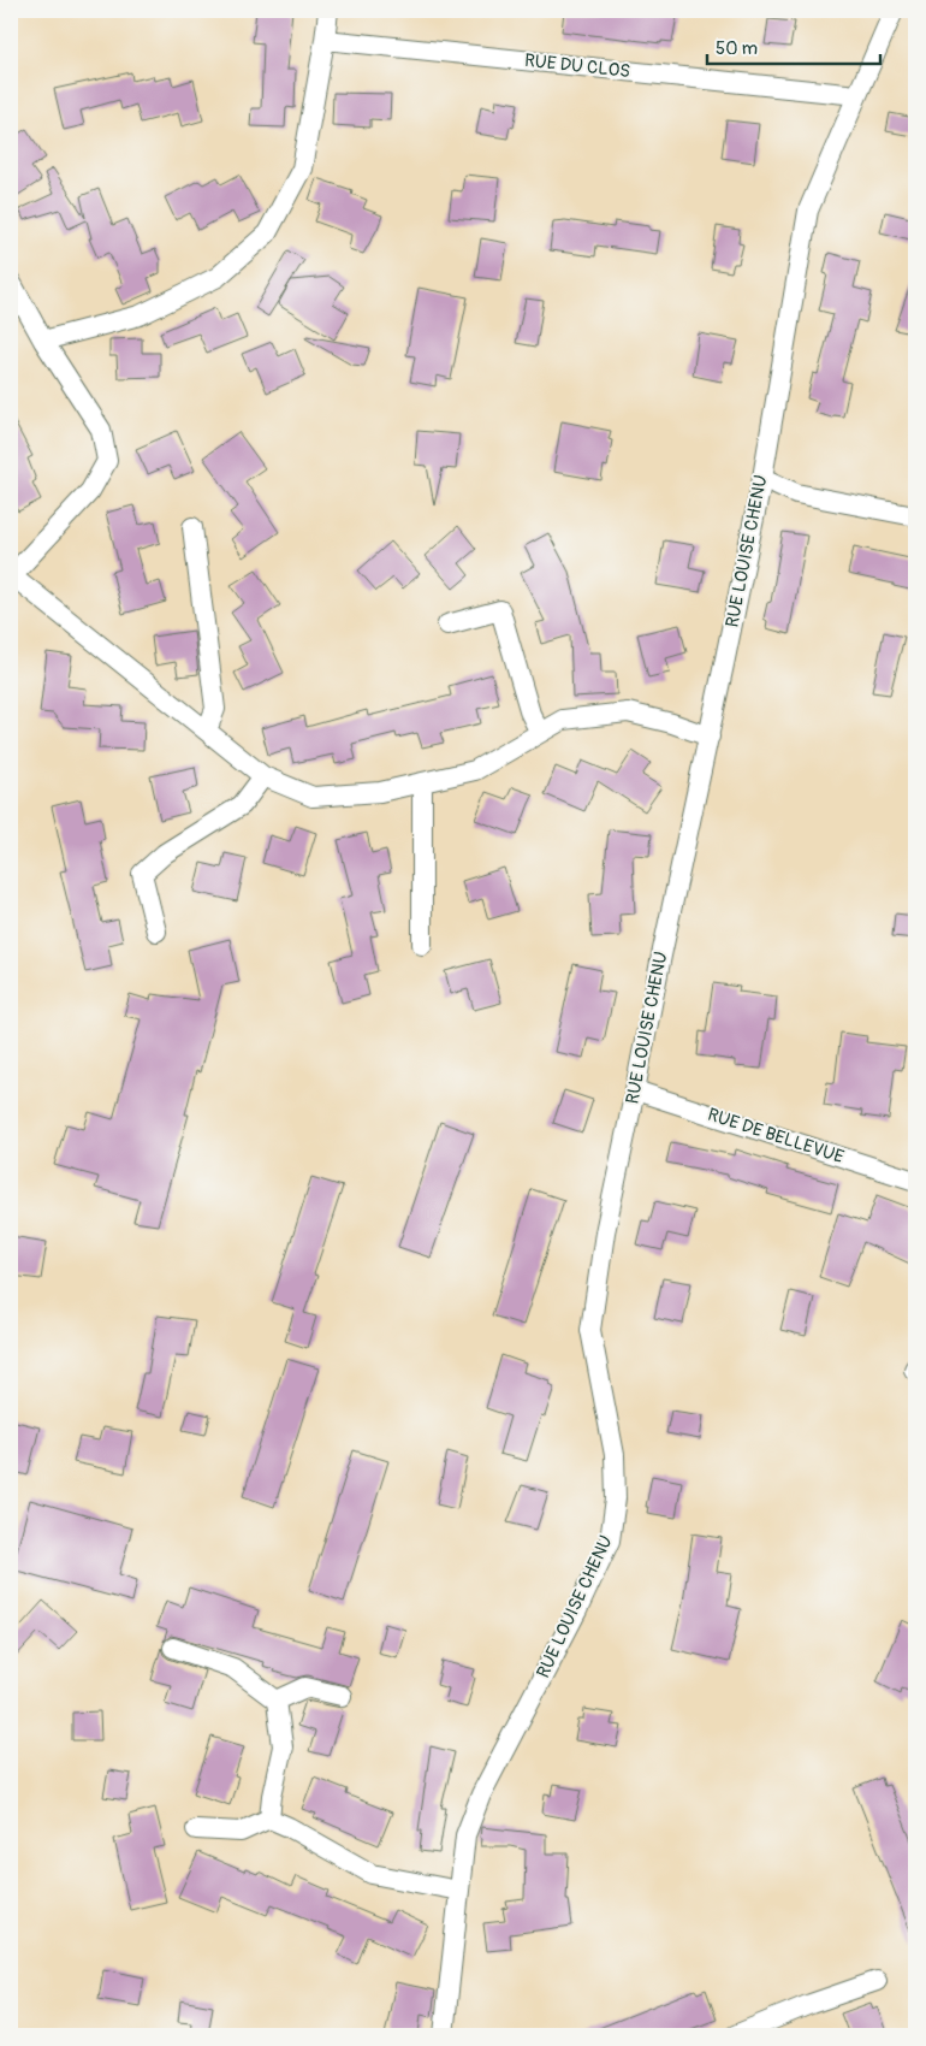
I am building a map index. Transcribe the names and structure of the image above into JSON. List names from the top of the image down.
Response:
{
  "streets": {
    "street": ["RUE DU CLOS", "RUE LOUISE CHENU", "RUE DE BELLEVUE"]
  },
  "crossings": [
    ["RUE DU CLOS", "RUE LOUISE CHENU"],
    ["RUE LOUISE CHENU", "RUE DE BELLEVUE"]
  ],
  "scale_bar": "50 m"
}
